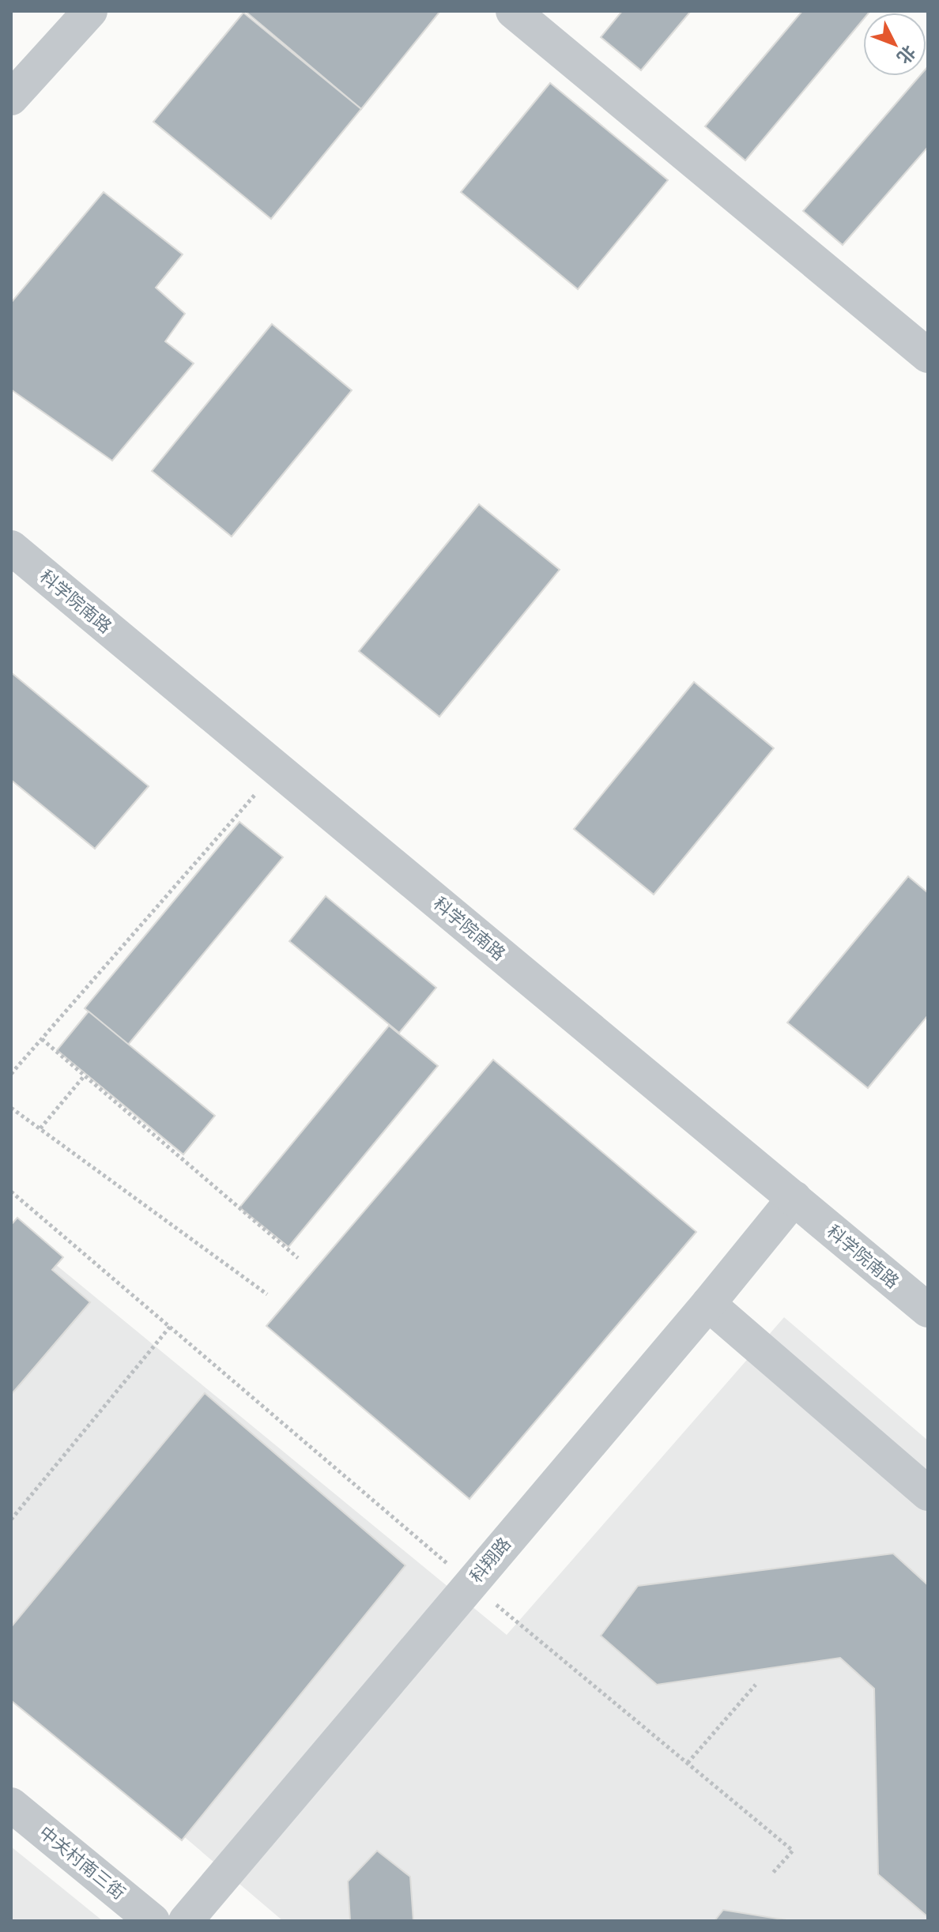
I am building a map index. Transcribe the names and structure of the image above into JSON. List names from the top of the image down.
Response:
{
  "streets": {
    "street": ["科学院南路", "科翔路", "中关村南三街"]
  },
  "crossings": [
    ["科学院南路", "科翔路"]
  ],
  "north": "bottom right"
}
